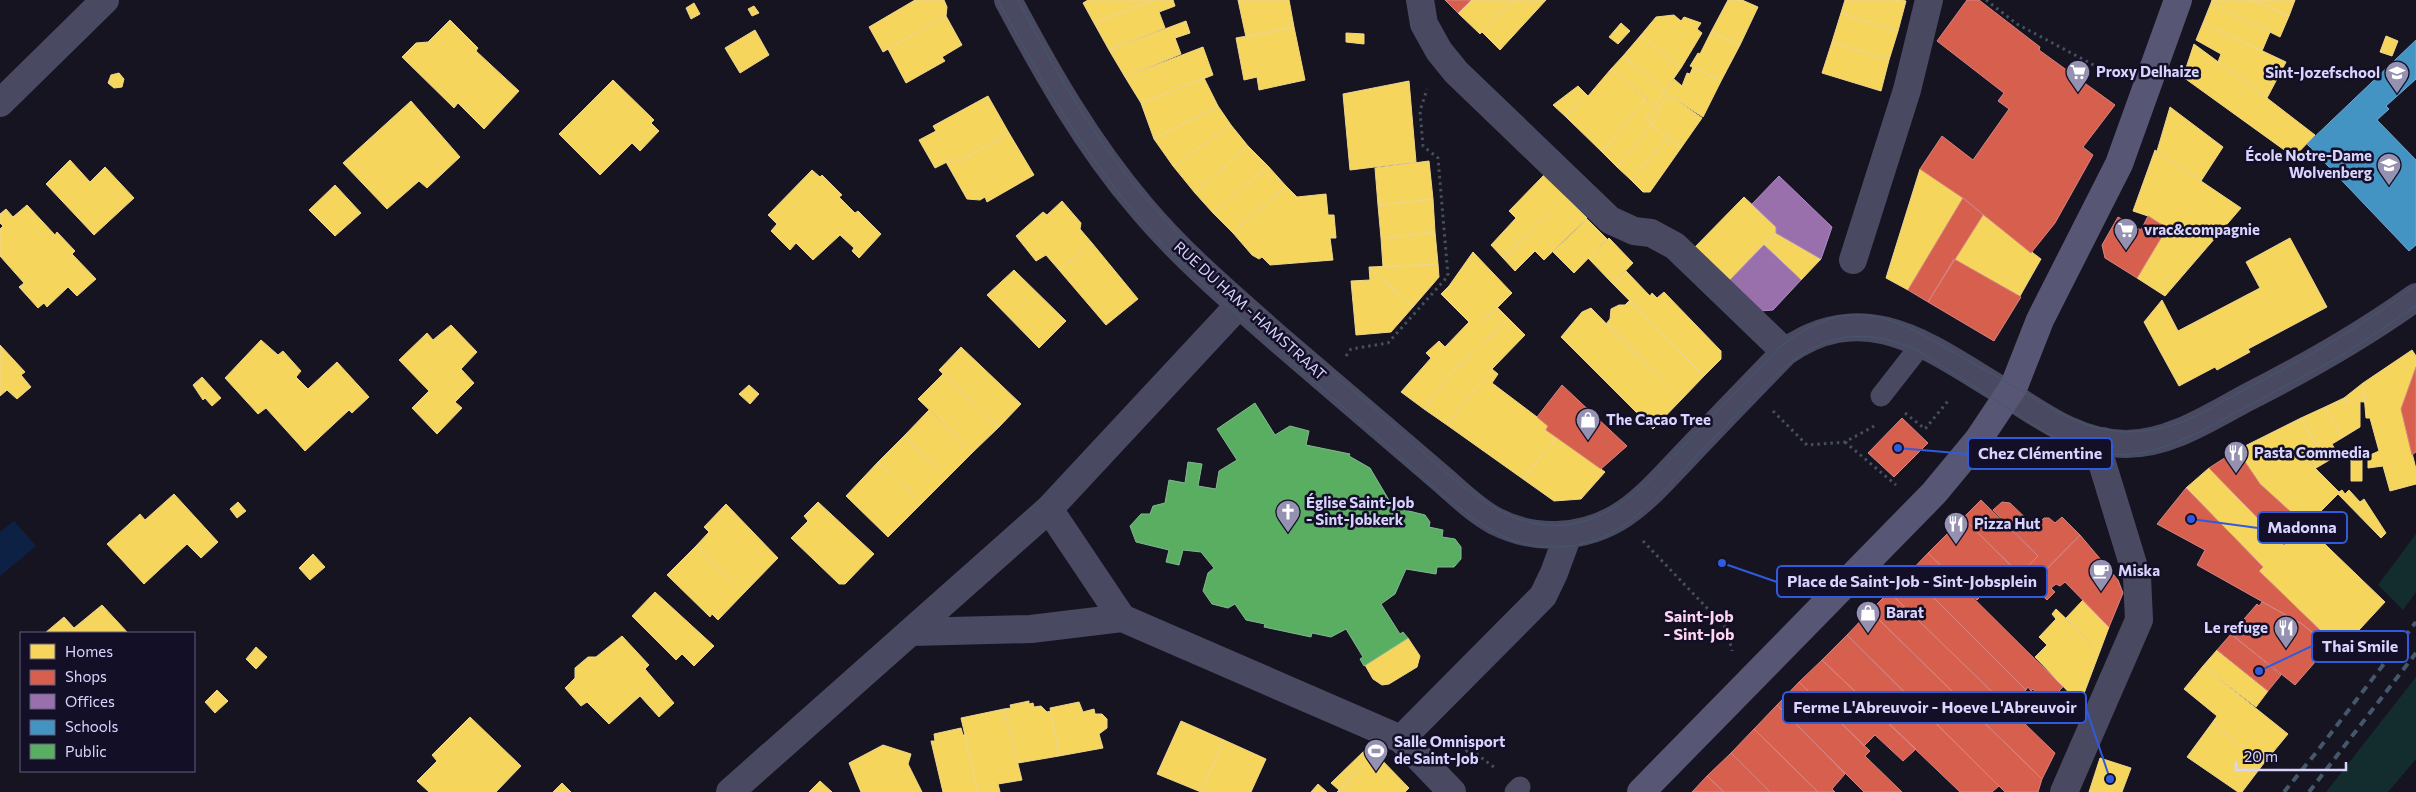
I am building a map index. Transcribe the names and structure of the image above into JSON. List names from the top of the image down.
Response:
{
  "streets": {
    "street": ["RUE DU HAM - HAMSTRAAT"]
  },
  "districts": ["Saint-Job - Sint-Job"],
  "places": {
    "supermarket": ["Proxy Delhaize", "vrac&compagnie"],
    "school or university": ["Sint-Jozefschool", "École Notre-Dame Wolvenberg"],
    "shop": ["The Cacao Tree", "Barat"],
    "other": [
      "Chez Clémentine",
      "Madonna",
      "Place de Saint-Job - Sint-Jobsplein",
      "Thai Smile",
      "Ferme L'Abreuvoir - Hoeve L'Abreuvoir"
    ],
    "restaurant": ["Pasta Commedia", "Pizza Hut", "Le refuge"],
    "church": ["Église Saint-Job - Sint-Jobkerk"],
    "cafe": ["Miska"],
    "sports": ["Salle Omnisport de Saint-Job"]
  },
  "legend": [
    "Homes",
    "Shops",
    "Offices",
    "Schools",
    "Public"
  ],
  "scale_bar": "20 m"
}
